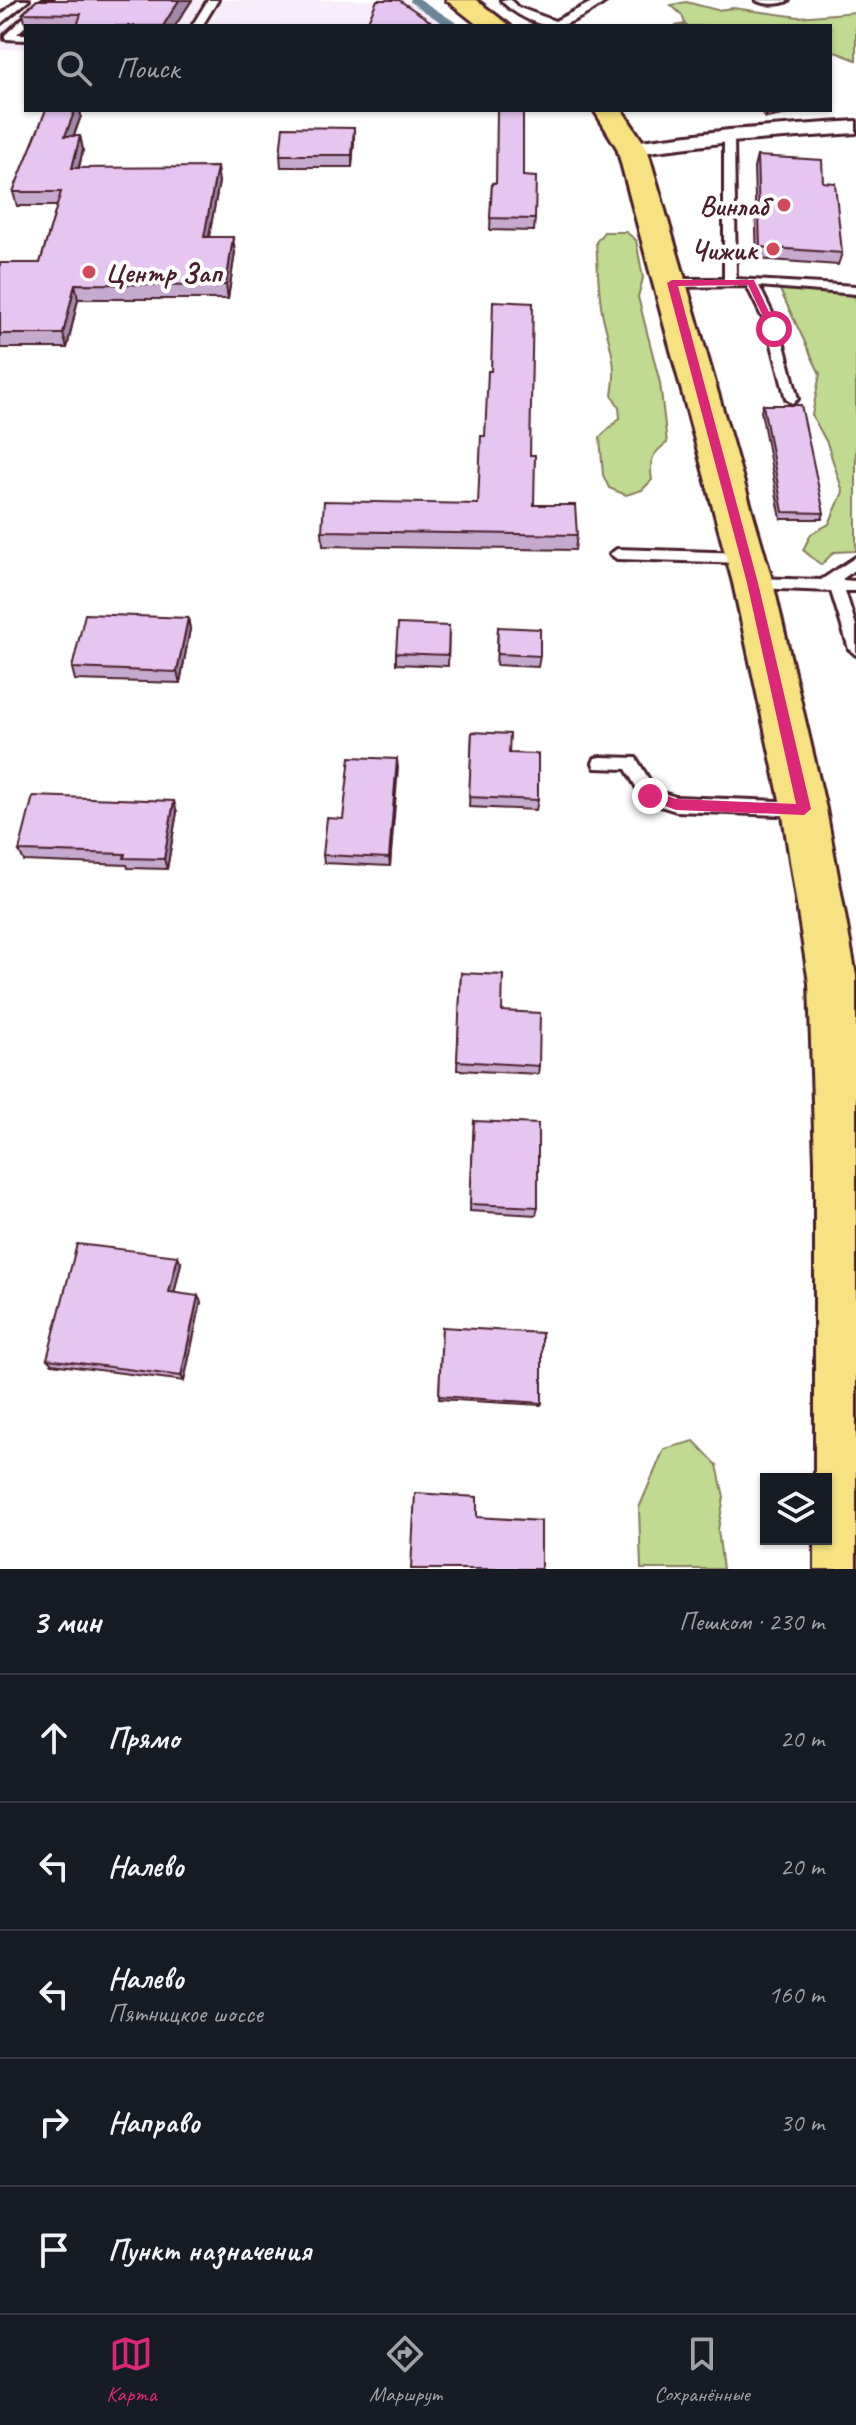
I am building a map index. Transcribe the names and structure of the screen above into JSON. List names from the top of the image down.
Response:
{
  "places": ["Винлаб", "Чижик", "Центр Зап"],
  "page": {
    "search": "Поиск",
    "heading": ["3 мин", "Пешком · 230 m"],
    "list": [
      ["Прямо", "20 m"],
      ["Налево", "20 m"],
      ["Налево", "Пятницкое шоссе", "160 m"],
      ["Направо", "30 m"],
      "Пункт назначения"
    ],
    "nav": ["Карта", "Маршрут", "Сохранённые"]
  }
}
